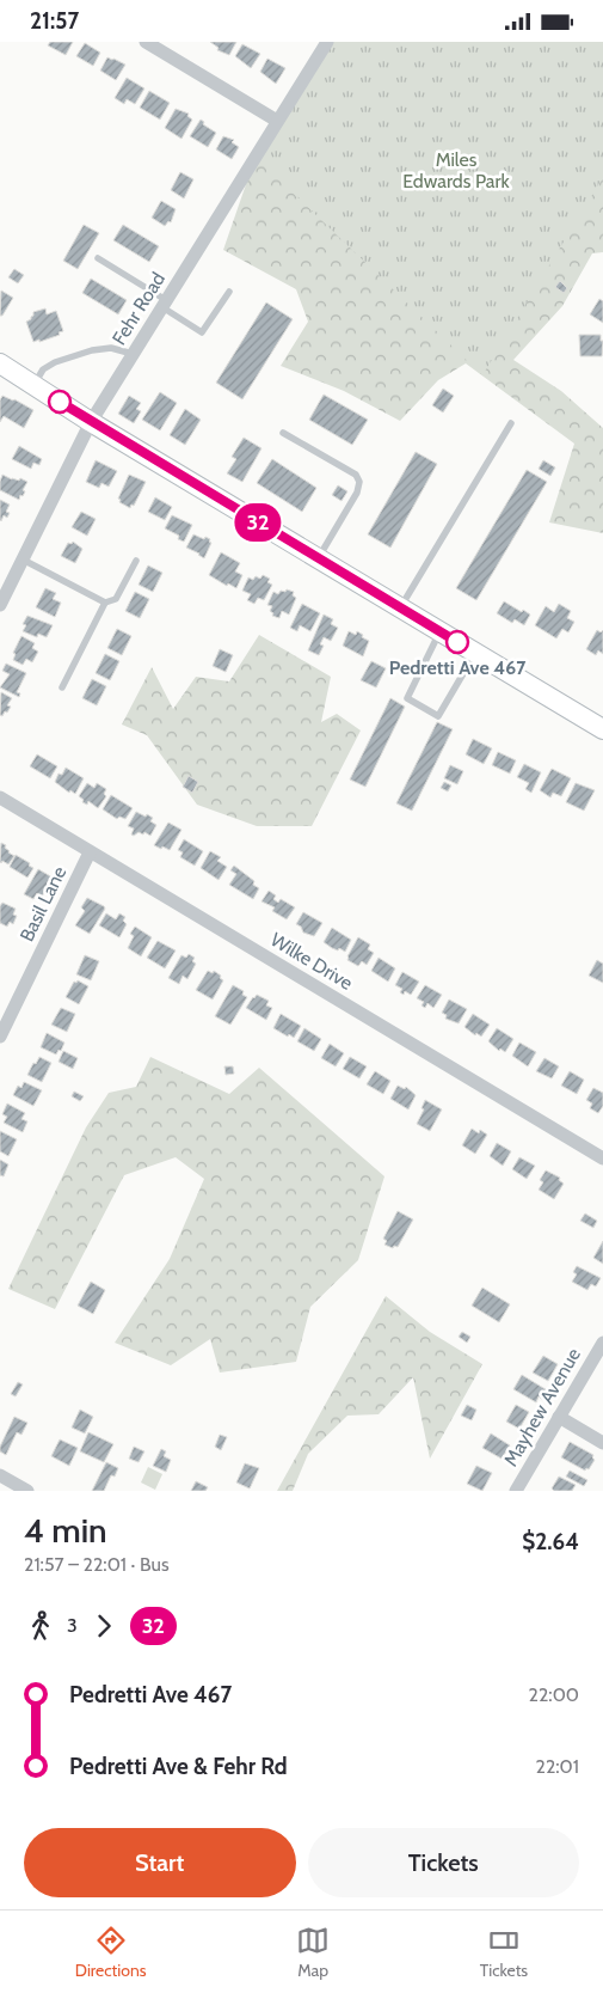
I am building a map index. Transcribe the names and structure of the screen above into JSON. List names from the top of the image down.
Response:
{
  "streets": {
    "street": [
      "Fehr Road",
      "Basil Lane",
      "Wilke Drive",
      "Mayhew Avenue"
    ]
  },
  "crossings": [
    ["Basil Lane", "Wilke Drive"]
  ],
  "parks": ["Miles Edwards Park"],
  "places": ["Pedretti Ave 467"],
  "lines": ["bus line 32"],
  "page": {
    "status": "21:57",
    "on_map": "32",
    "heading": ["4 min", "21:57 – 22:01 · Bus", "$2.64"],
    "legs": ["3", "32"],
    "list": [
      {
        "name": "Pedretti Ave 467",
        "value": "22:00"
      },
      {
        "name": "Pedretti Ave & Fehr Rd",
        "value": "22:01"
      }
    ],
    "buttons": ["Start", "Tickets"],
    "tabs": ["Directions", "Map", "Tickets"]
  }
}
